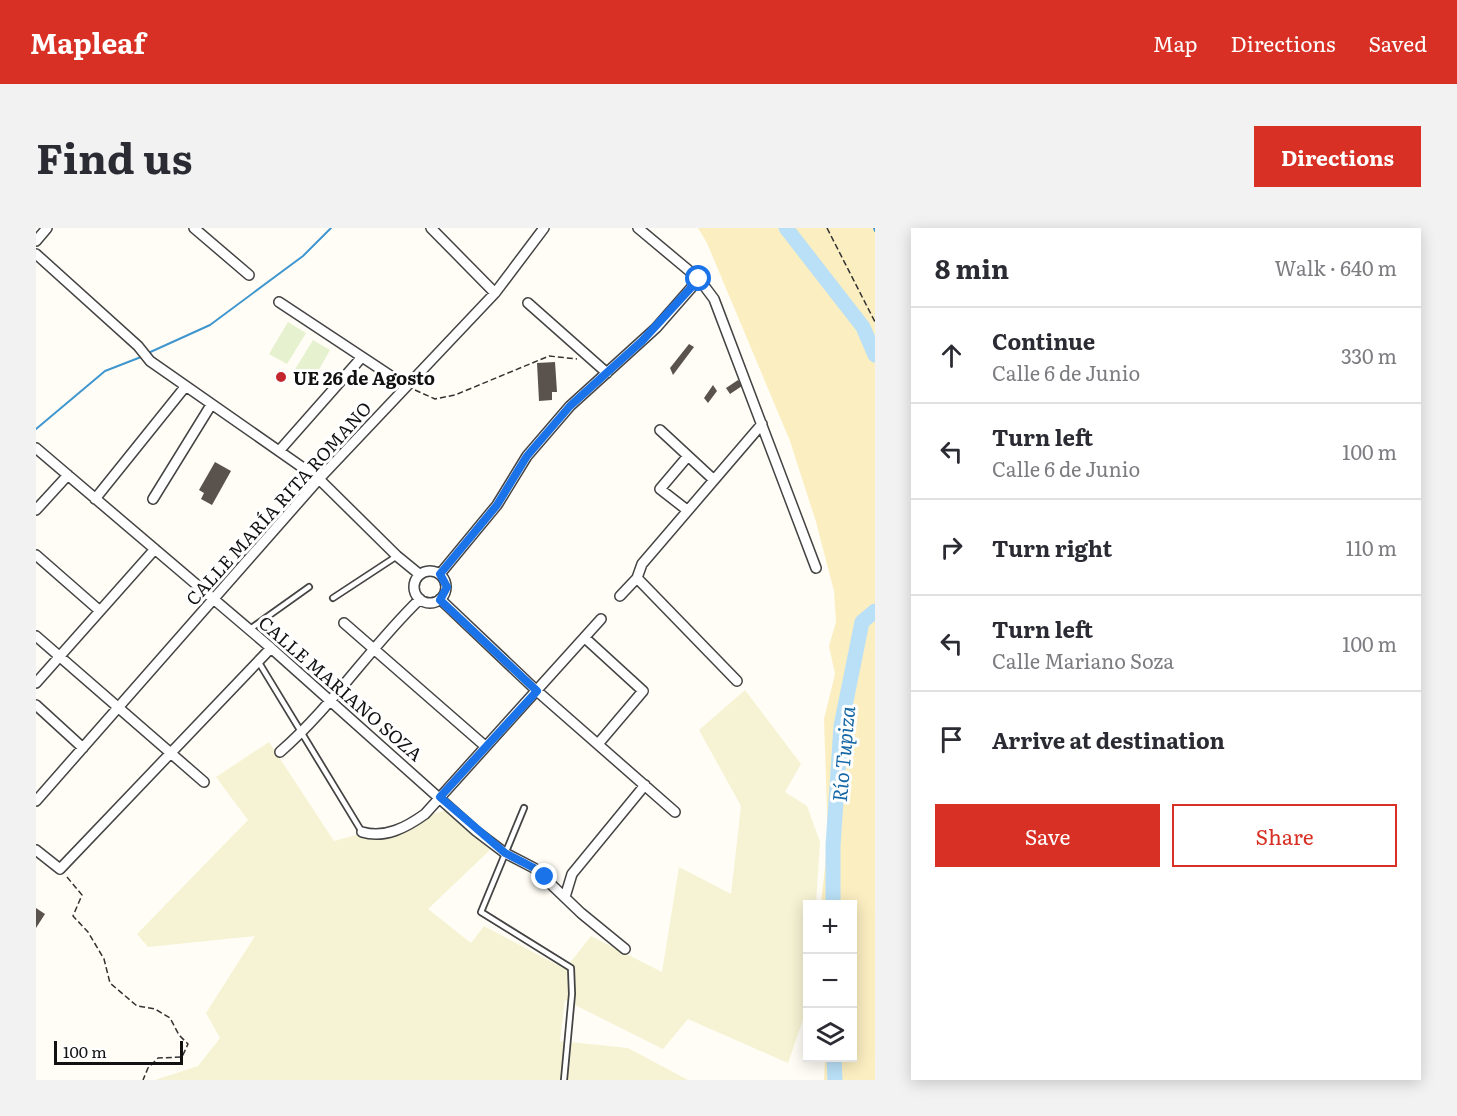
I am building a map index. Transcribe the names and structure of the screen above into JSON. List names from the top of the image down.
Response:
{
  "streets": {
    "street": ["CALLE MARÍA RITA ROMANO", "CALLE MARIANO SOZA"]
  },
  "crossings": [
    ["CALLE MARÍA RITA ROMANO", "CALLE MARIANO SOZA"]
  ],
  "water": ["Río Tupiza"],
  "places": ["UE 26 de Agosto"],
  "scale_bar": "100 m",
  "page": {
    "header": "Mapleaf",
    "nav": ["Map", "Directions", "Saved"],
    "title": "Find us",
    "buttons": [
      "Directions",
      ["Save", "Share"]
    ],
    "heading": ["8 min", "Walk · 640 m"],
    "list": [
      ["Continue", "Calle 6 de Junio", "330 m"],
      ["Turn left", "Calle 6 de Junio", "100 m"],
      ["Turn right", "110 m"],
      ["Turn left", "Calle Mariano Soza", "100 m"],
      "Arrive at destination"
    ],
    "map_buttons": ["+", "−"],
    "scale": "100 m"
  }
}
